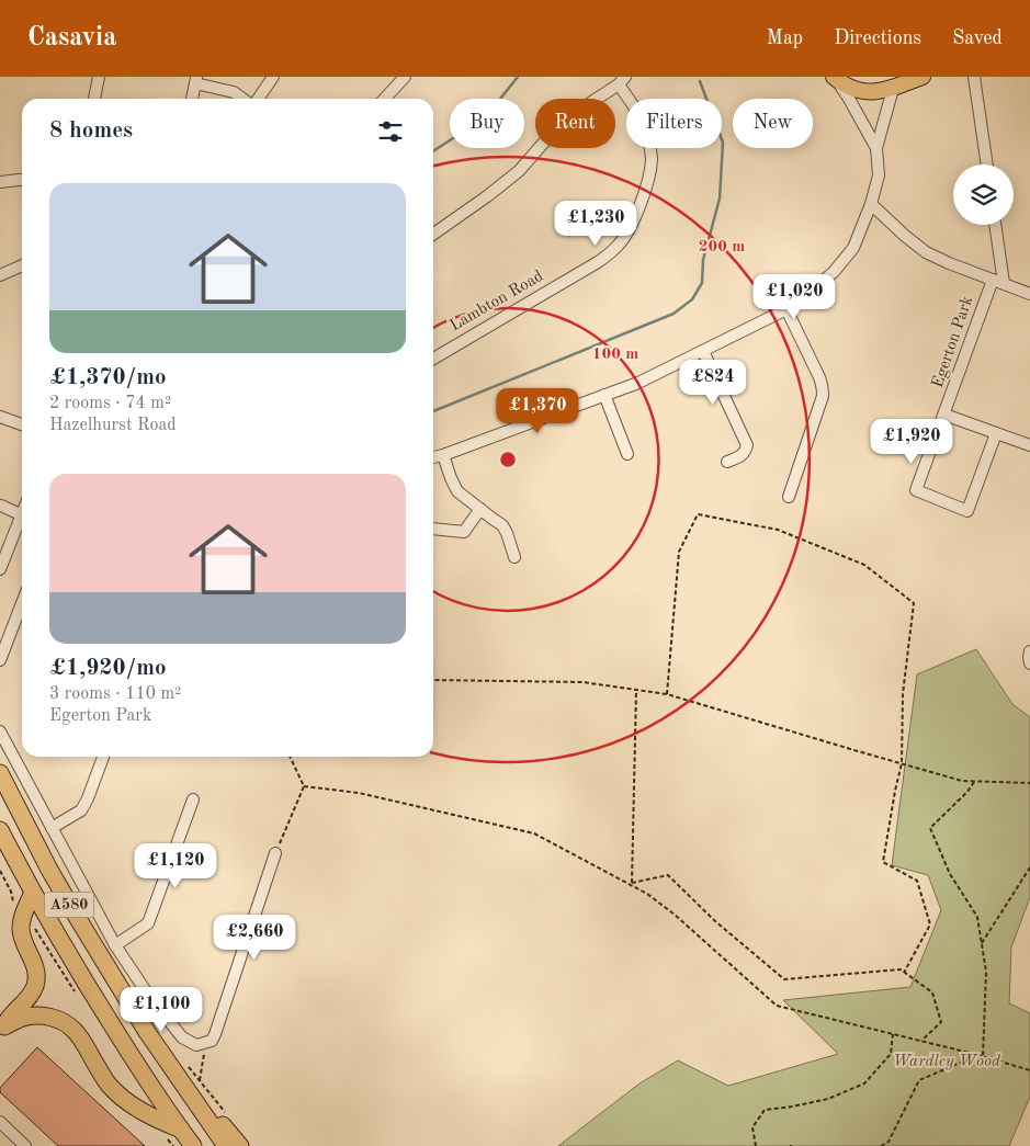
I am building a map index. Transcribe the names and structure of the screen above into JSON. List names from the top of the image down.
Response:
{
  "streets": {
    "highway": ["A580"],
    "street": ["Lambton Road", "Egerton Park"]
  },
  "parks": ["Wardley Wood"],
  "page": {
    "header": "Casavia",
    "nav": ["Map", "Directions", "Saved"],
    "chip": [
      "Buy",
      "Rent",
      "Filters",
      "New"
    ],
    "heading": "8 homes",
    "list": [
      {
        "name": "£1,370/mo",
        "note": "2 rooms · 74 m² · Hazelhurst Road"
      },
      {
        "name": "£1,920/mo",
        "note": "3 rooms · 110 m² · Egerton Park"
      }
    ],
    "price": [
      "£1,230",
      "£1,020",
      "£824",
      "£1,370",
      "£1,920",
      "£1,120",
      "£2,660",
      "£1,100"
    ]
  },
  "rings": ["200 m", "100 m"]
}
